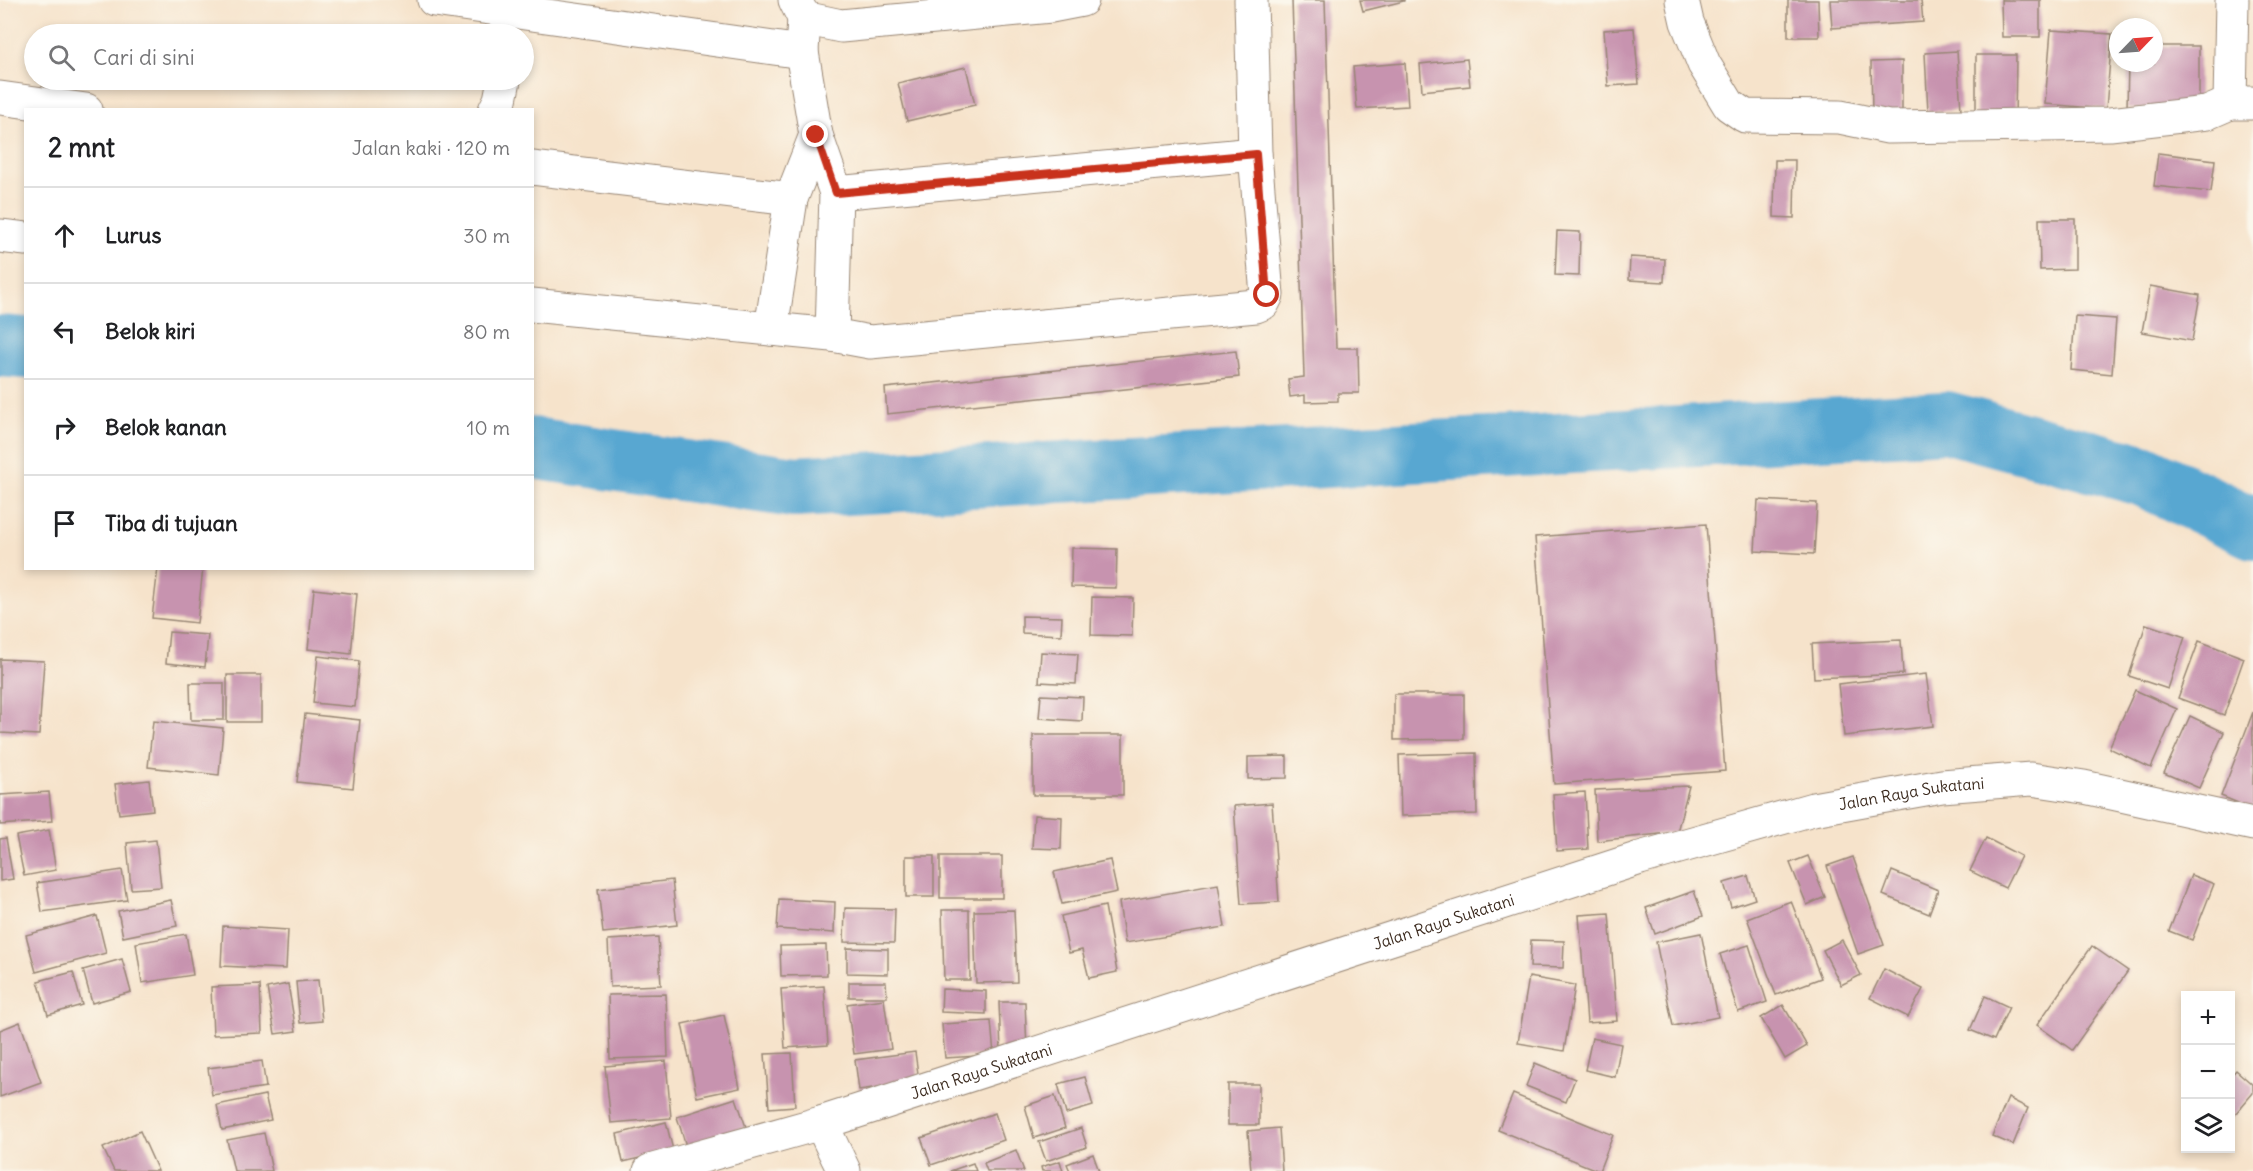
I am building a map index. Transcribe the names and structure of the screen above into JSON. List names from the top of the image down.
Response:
{
  "streets": {
    "street": ["Jalan Raya Sukatani"]
  },
  "north": "top right",
  "page": {
    "search": "Cari di sini",
    "heading": ["2 mnt", "Jalan kaki · 120 m"],
    "list": [
      ["Lurus", "30 m"],
      ["Belok kiri", "80 m"],
      ["Belok kanan", "10 m"],
      "Tiba di tujuan"
    ],
    "map_buttons": ["+", "−"]
  }
}
